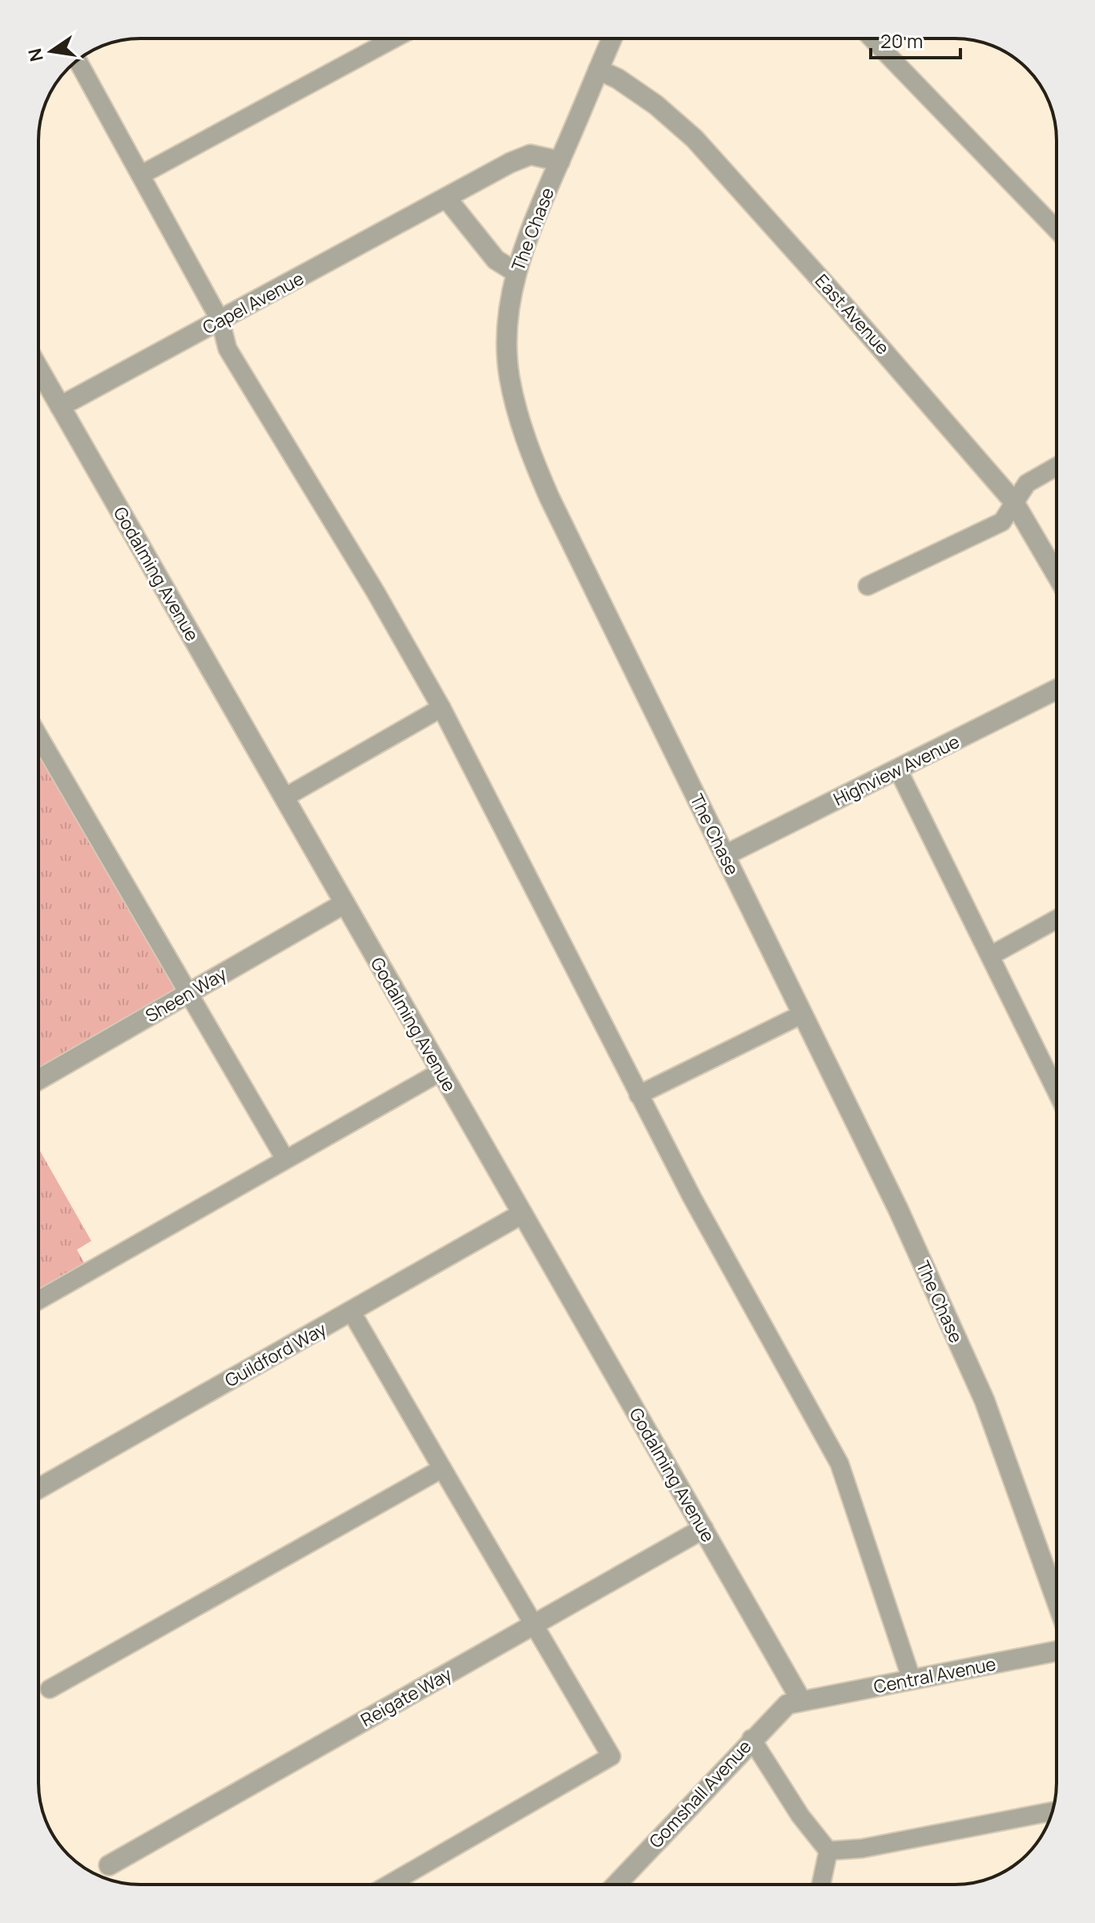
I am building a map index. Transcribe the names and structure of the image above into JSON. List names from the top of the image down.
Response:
{
  "streets": {
    "street": [
      "The Chase",
      "Capel Avenue",
      "East Avenue",
      "Godalming Avenue",
      "Highview Avenue",
      "Sheen Way",
      "Guildford Way",
      "Central Avenue",
      "Reigate Way",
      "Gomshall Avenue"
    ]
  },
  "crossings": [
    ["The Chase", "Capel Avenue"],
    ["The Chase", "East Avenue"],
    ["The Chase", "Highview Avenue"],
    ["Capel Avenue", "Godalming Avenue"],
    ["Godalming Avenue", "Sheen Way"],
    ["Godalming Avenue", "Guildford Way"],
    ["Godalming Avenue", "Central Avenue"],
    ["Godalming Avenue", "Reigate Way"],
    ["Godalming Avenue", "Gomshall Avenue"],
    ["Central Avenue", "Gomshall Avenue"]
  ],
  "scale_bar": "20 m",
  "north": "left"
}
